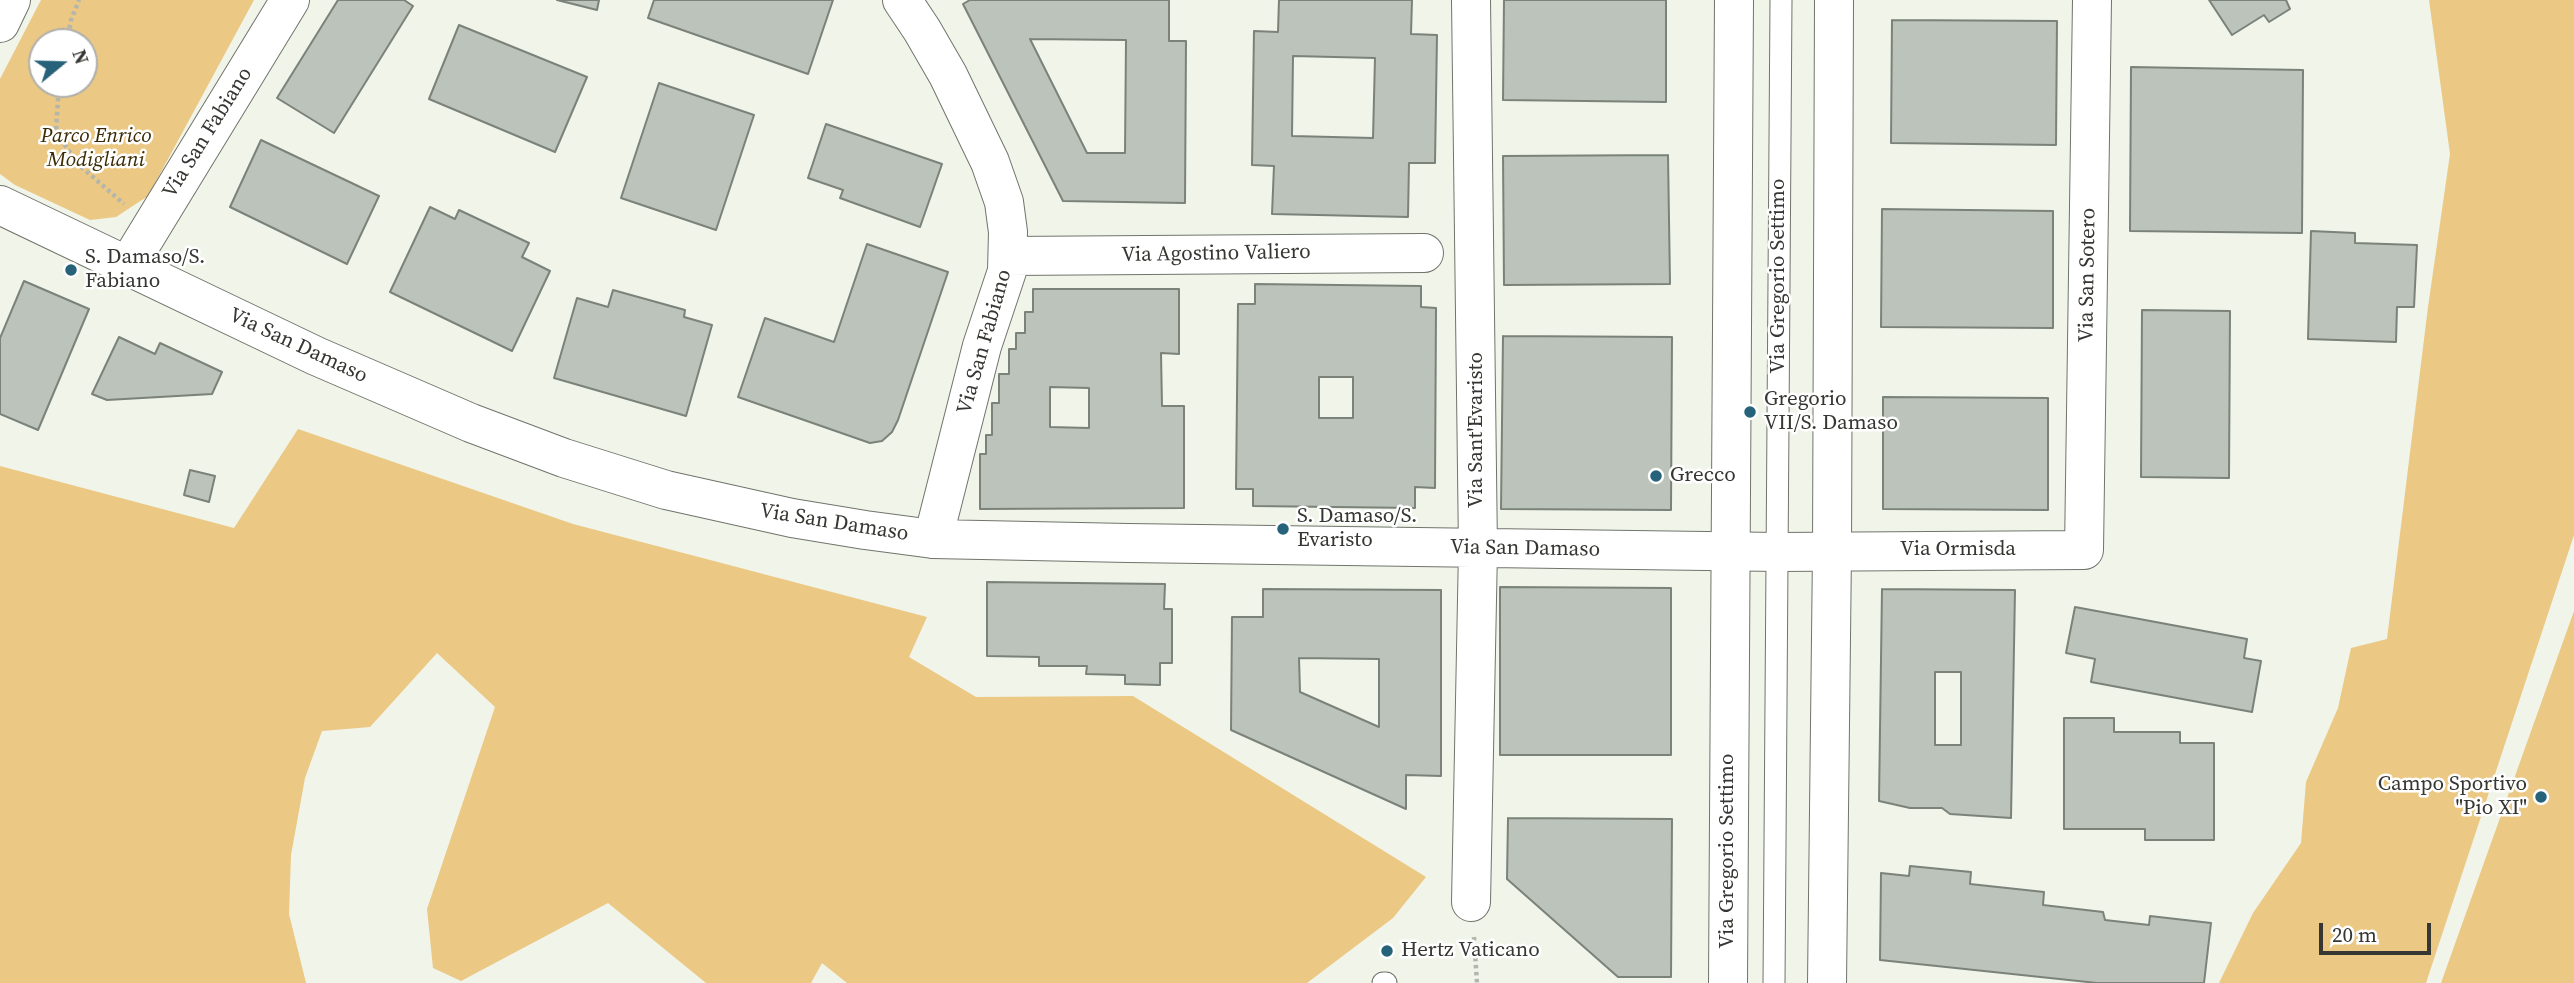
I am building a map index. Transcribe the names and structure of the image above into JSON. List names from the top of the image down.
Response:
{
  "streets": {
    "street": [
      "Via San Fabiano",
      "Via Agostino Valiero",
      "Via San Sotero",
      "Via Gregorio Settimo",
      "Via San Damaso",
      "Via Sant'Evaristo",
      "Via Ormisda"
    ]
  },
  "crossings": [
    ["Via San Fabiano", "Via Agostino Valiero"],
    ["Via San Fabiano", "Via San Damaso"],
    ["Via San Sotero", "Via Ormisda"],
    ["Via Gregorio Settimo", "Via San Damaso"],
    ["Via San Damaso", "Via Sant'Evaristo"]
  ],
  "parks": ["Parco Enrico Modigliani"],
  "places": [
    "S. Damaso/S. Fabiano",
    "Gregorio VII/S. Damaso",
    "Grecco",
    "S. Damaso/S. Evaristo",
    "Campo Sportivo \"Pio XI\"",
    "Hertz Vaticano"
  ],
  "scale_bar": "20 m",
  "north": "right"
}
